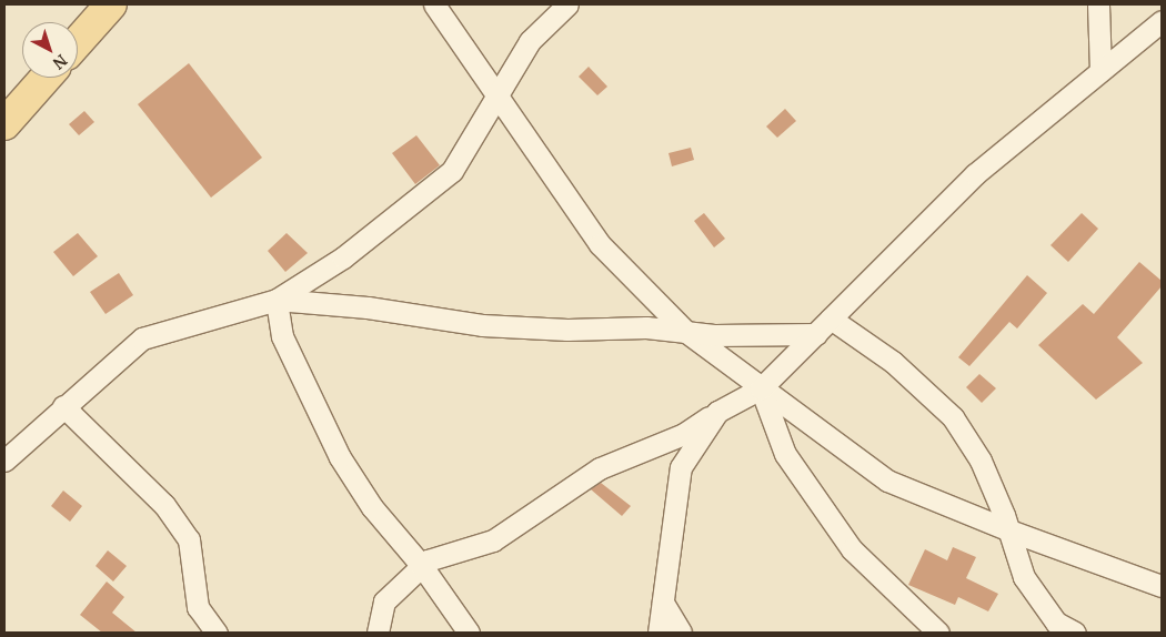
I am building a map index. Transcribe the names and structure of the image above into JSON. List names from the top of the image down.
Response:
{
  "north": "bottom right"
}
